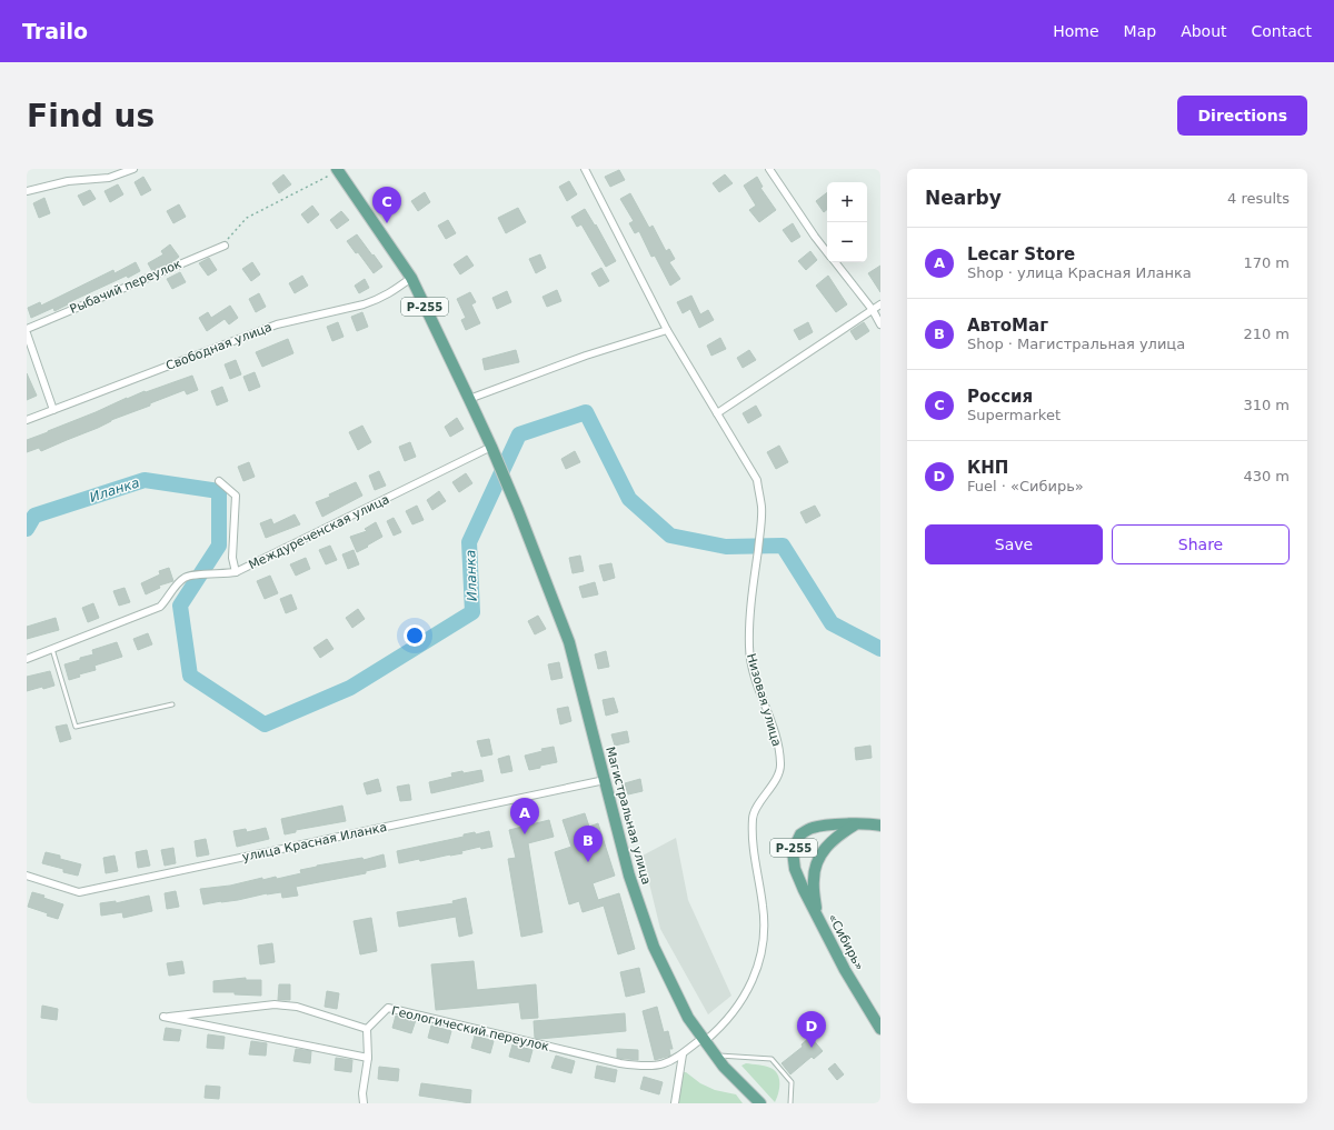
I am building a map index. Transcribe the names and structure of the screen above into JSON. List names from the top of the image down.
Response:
{
  "streets": {
    "main road": ["Р-255", "Магистральная улица", "«Сибирь»"],
    "street": [
      "Рыбачий переулок",
      "Свободная улица",
      "Междуреченская улица",
      "Низовая улица",
      "улица Красная Иланка",
      "Геологический переулок"
    ]
  },
  "crossings": [
    ["Р-255", "Свободная улица"],
    ["Р-255", "Междуреченская улица"],
    ["Р-255", "Магистральная улица"],
    ["Междуреченская улица", "Магистральная улица"],
    ["Низовая улица", "Магистральная улица"],
    ["Низовая улица", "Геологический переулок"],
    ["Магистральная улица", "улица Красная Иланка"],
    ["Магистральная улица", "Геологический переулок"]
  ],
  "water": ["Иланка"],
  "page": {
    "header": "Trailo",
    "nav": [
      "Home",
      "Map",
      "About",
      "Contact"
    ],
    "buttons": [
      "Directions",
      ["Save", "Share"]
    ],
    "title": "Find us",
    "heading": ["Nearby", "4 results"],
    "map_buttons": ["+", "−"],
    "pins": [
      "C",
      "A",
      "B",
      "D"
    ],
    "list": [
      {
        "mark": "A",
        "name": "Lecar Store",
        "note": "Shop · улица Красная Иланка",
        "value": "170 m"
      },
      {
        "mark": "B",
        "name": "АвтоМаг",
        "note": "Shop · Магистральная улица",
        "value": "210 m"
      },
      {
        "mark": "C",
        "name": "Россия",
        "note": "Supermarket",
        "value": "310 m"
      },
      {
        "mark": "D",
        "name": "КНП",
        "note": "Fuel · «Сибирь»",
        "value": "430 m"
      }
    ]
  }
}
